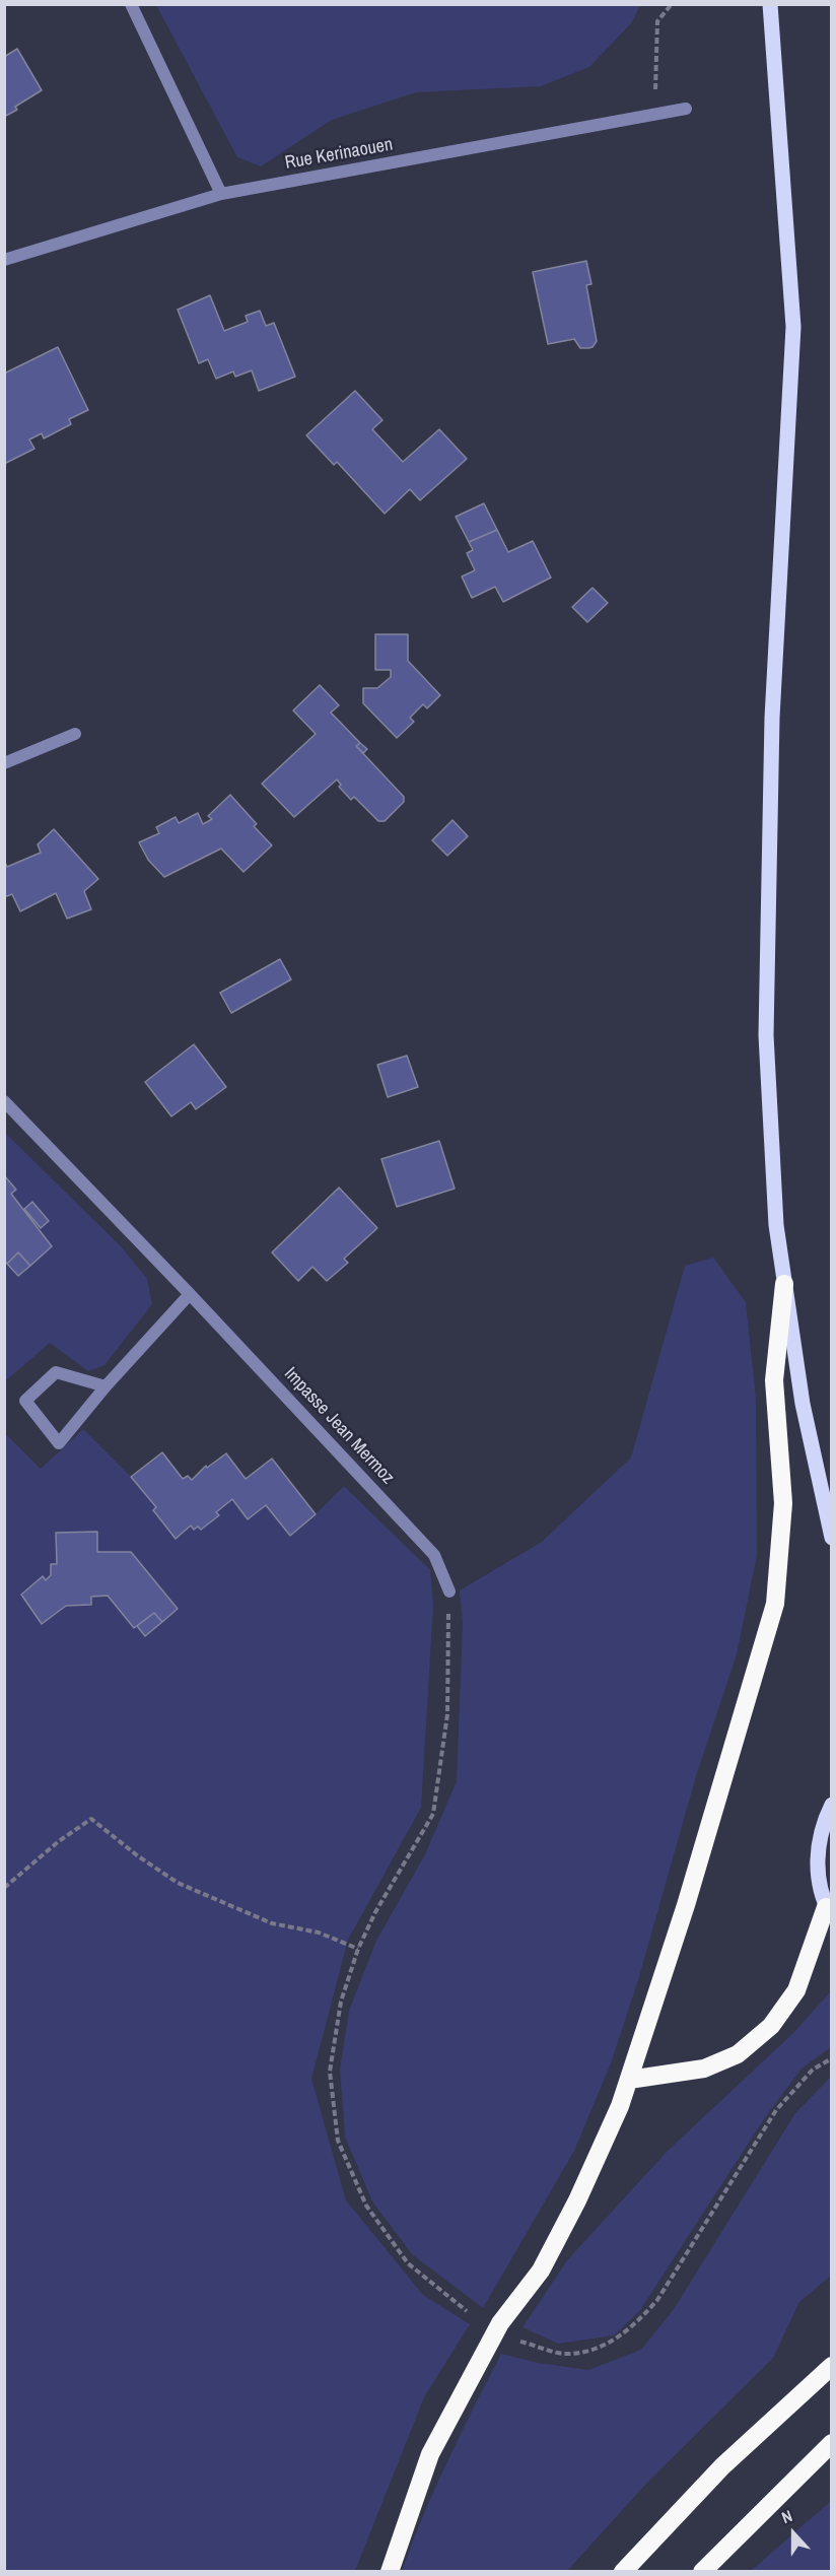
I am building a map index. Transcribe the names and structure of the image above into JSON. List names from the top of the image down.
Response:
{
  "streets": {
    "street": ["Rue Kerinaouen", "Impasse Jean Mermoz"]
  },
  "north": "top"
}
